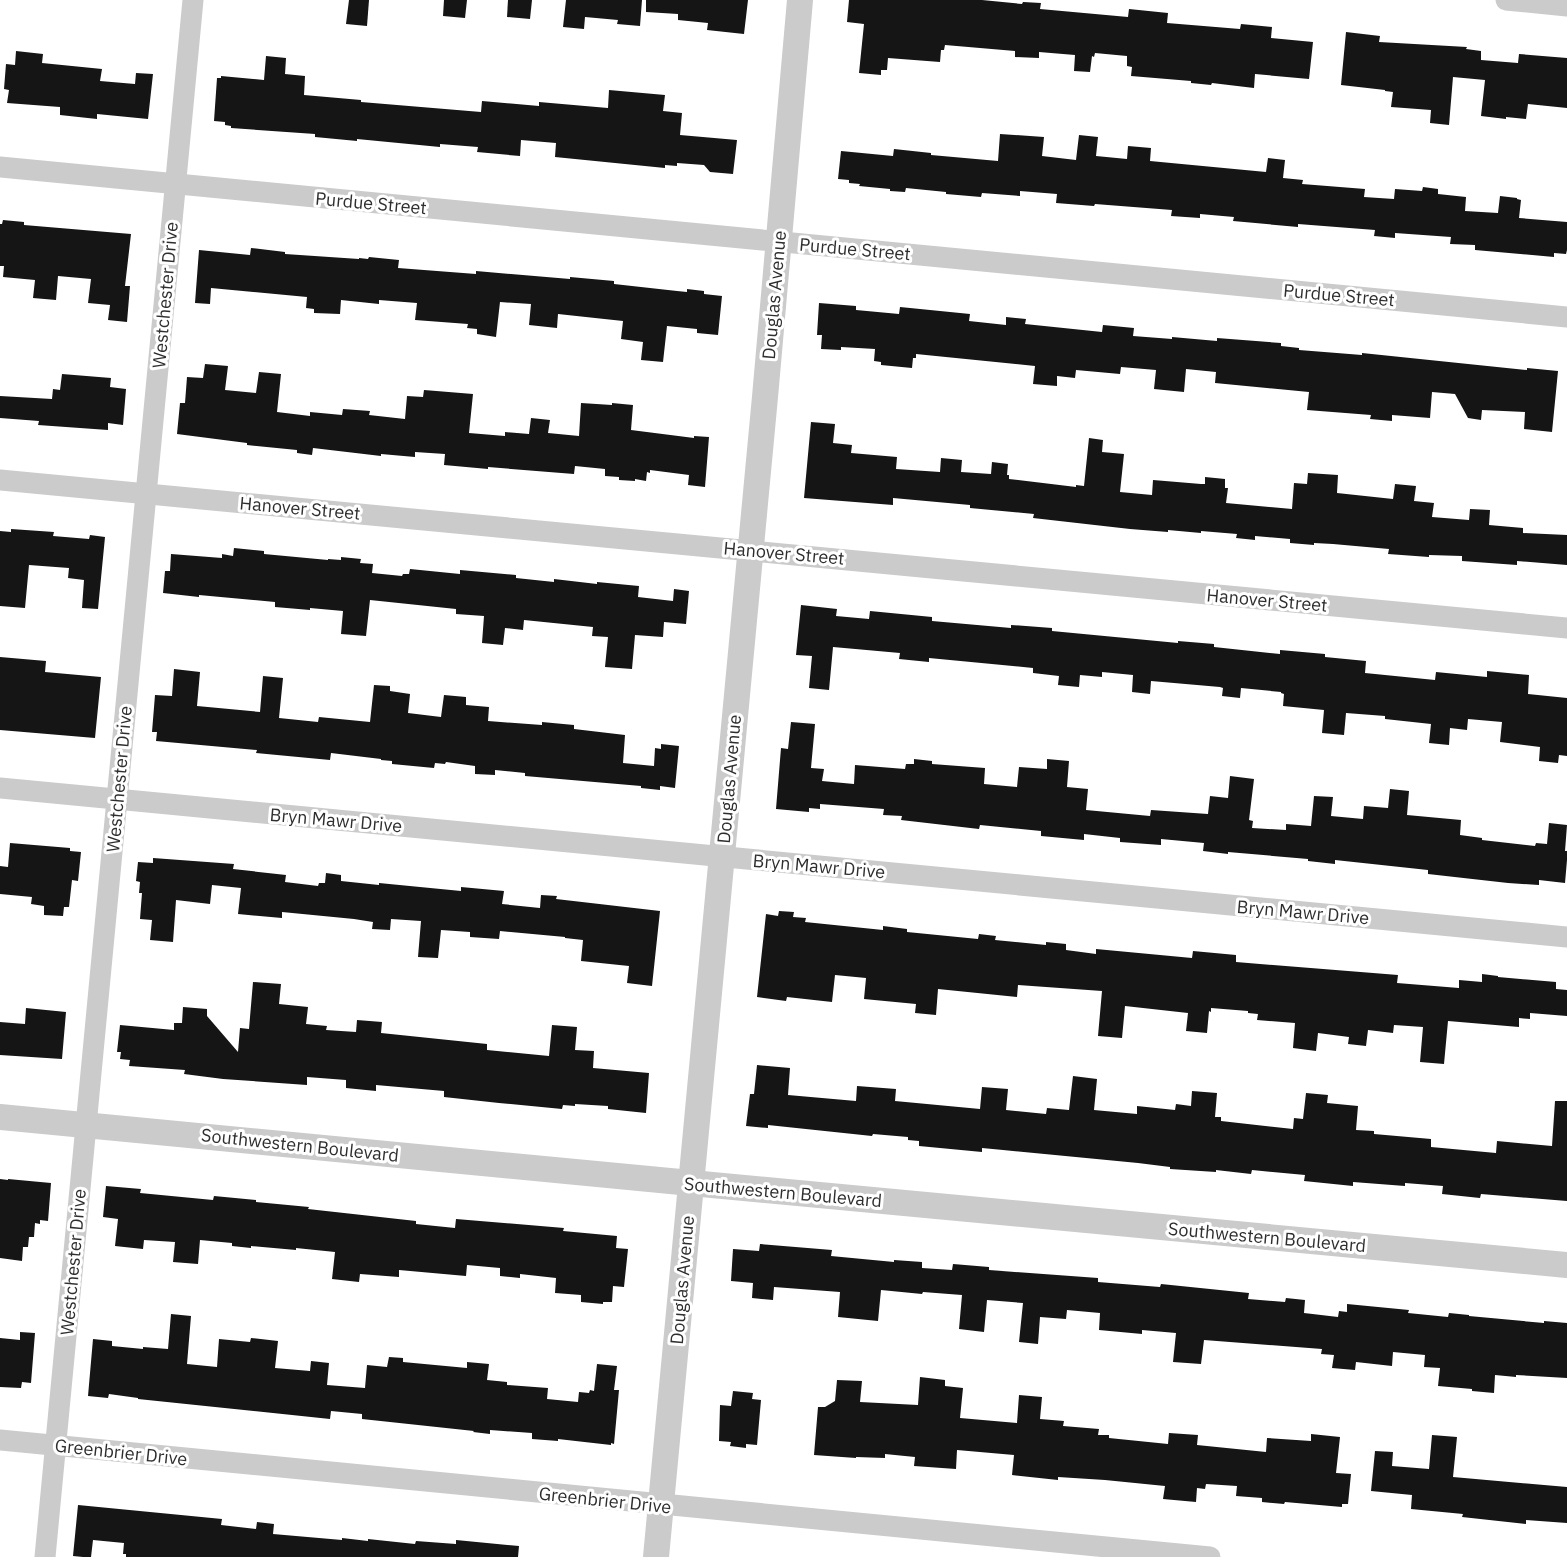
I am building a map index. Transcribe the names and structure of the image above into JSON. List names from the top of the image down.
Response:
{
  "streets": {
    "street": [
      "Purdue Street",
      "Westchester Drive",
      "Douglas Avenue",
      "Hanover Street",
      "Bryn Mawr Drive",
      "Southwestern Boulevard",
      "Greenbrier Drive"
    ]
  },
  "crossings": [
    ["Purdue Street", "Westchester Drive"],
    ["Purdue Street", "Douglas Avenue"],
    ["Westchester Drive", "Hanover Street"],
    ["Westchester Drive", "Bryn Mawr Drive"],
    ["Westchester Drive", "Southwestern Boulevard"],
    ["Westchester Drive", "Greenbrier Drive"],
    ["Douglas Avenue", "Hanover Street"],
    ["Douglas Avenue", "Bryn Mawr Drive"],
    ["Douglas Avenue", "Southwestern Boulevard"],
    ["Douglas Avenue", "Greenbrier Drive"]
  ]
}
